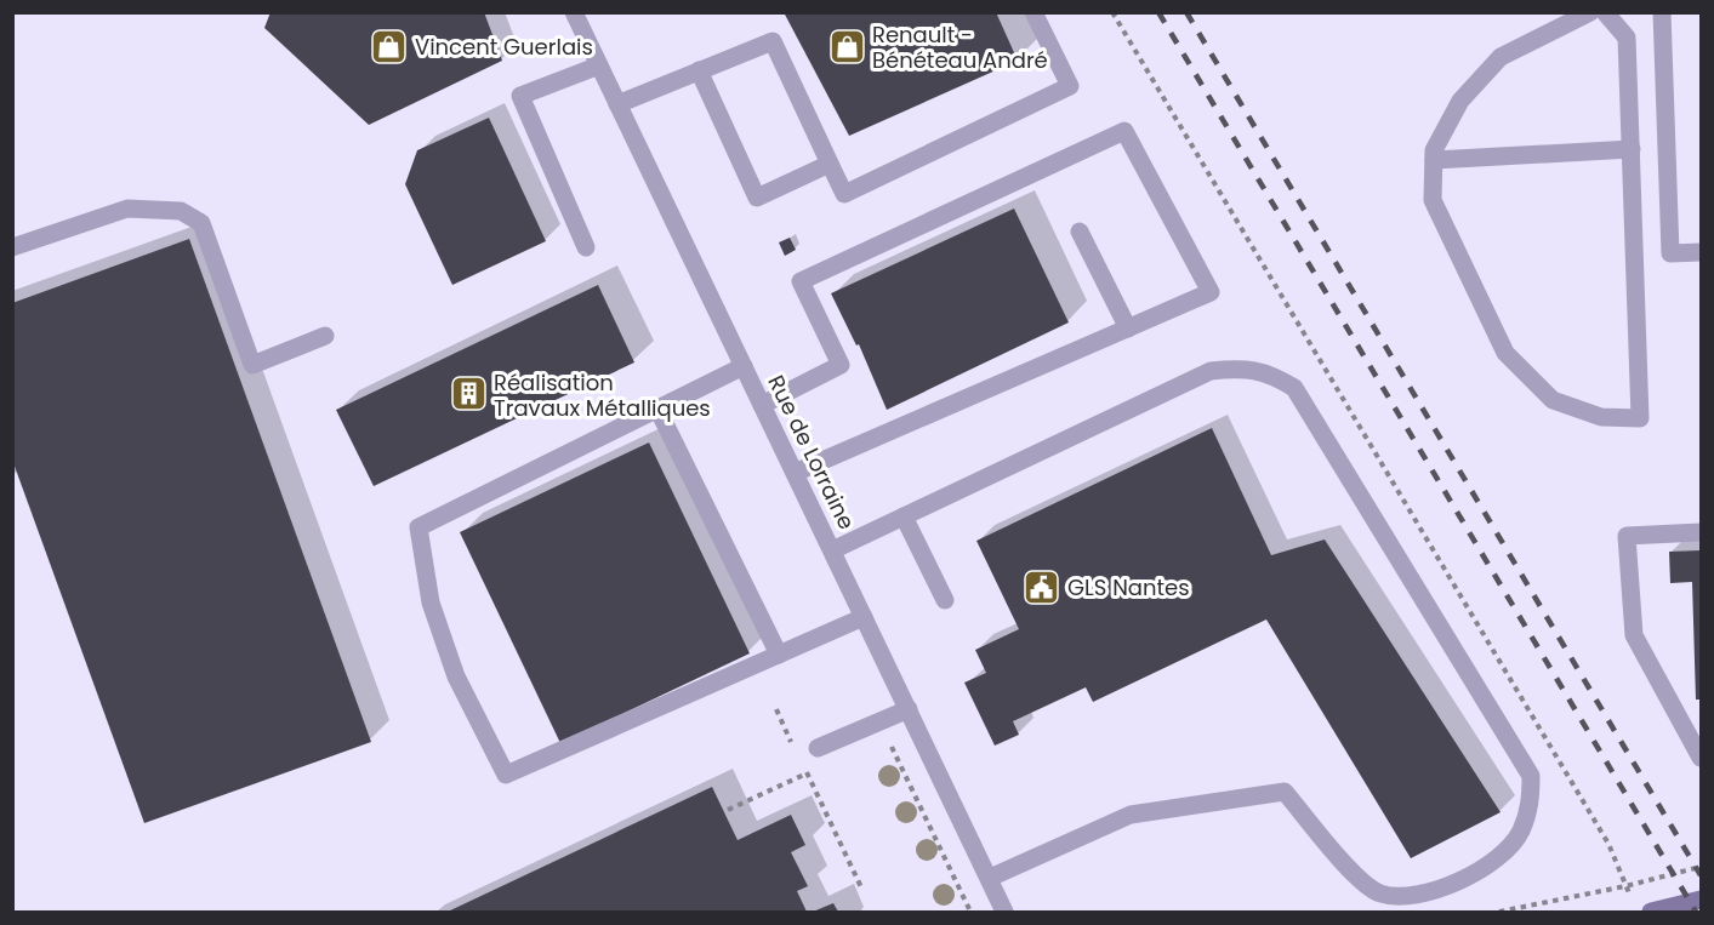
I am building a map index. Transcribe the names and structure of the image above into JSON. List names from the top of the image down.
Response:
{
  "streets": {
    "street": ["Rue de Lorraine"]
  },
  "places": {
    "shop": ["Vincent Guerlais", "Renault - Bénéteau André"],
    "building": ["Réalisation Travaux Métalliques"],
    "public building": ["GLS Nantes"]
  }
}
